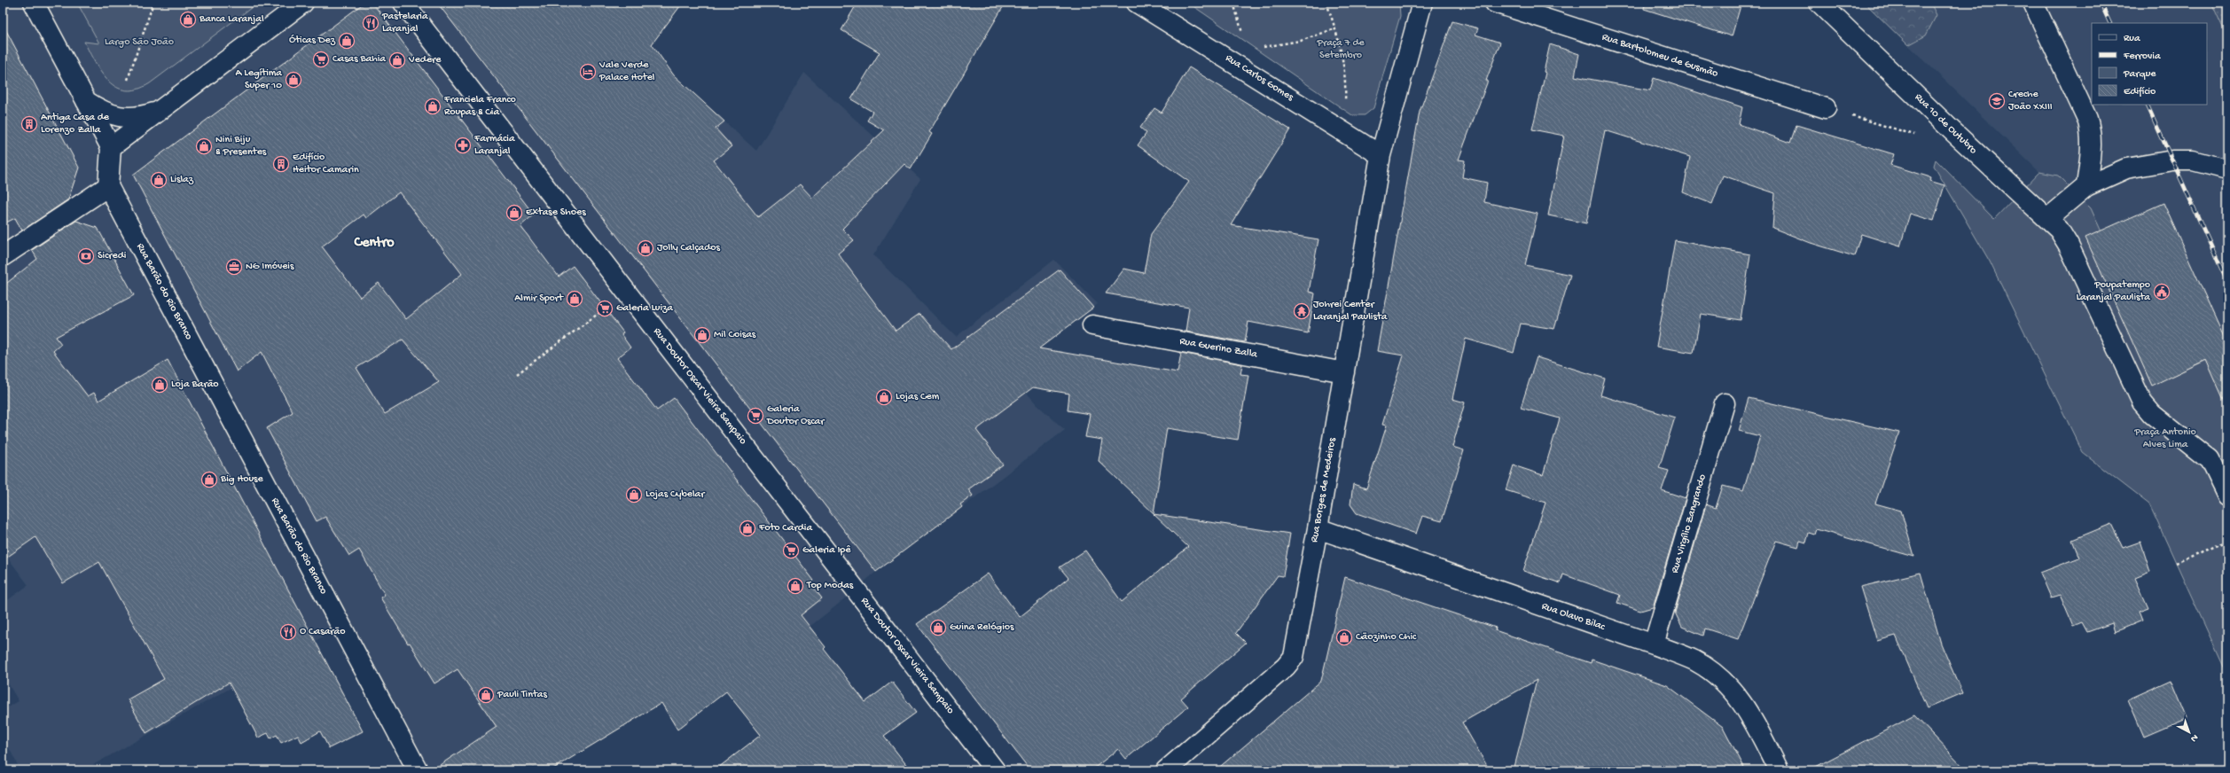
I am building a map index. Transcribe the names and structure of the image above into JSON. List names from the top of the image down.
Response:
{
  "streets": {
    "street": [
      "Rua Bartolomeu de Gusmão",
      "Rua Carlos Gomes",
      "Rua 10 de Outubro",
      "Rua Barão do Rio Branco",
      "Rua Guerino Zalla",
      "Rua Doutor Oscar Vieira Sampaio",
      "Rua Borges de Medeiros",
      "Rua Virgílio Zangrando",
      "Rua Olavo Bilac"
    ]
  },
  "crossings": [
    ["Rua Carlos Gomes", "Rua Borges de Medeiros"],
    ["Rua Guerino Zalla", "Rua Borges de Medeiros"],
    ["Rua Borges de Medeiros", "Rua Olavo Bilac"],
    ["Rua Virgílio Zangrando", "Rua Olavo Bilac"]
  ],
  "districts": ["Centro"],
  "parks": ["Largo São João", "Praça 7 de Setembro", "Praça Antonio Alves Lima"],
  "places": {
    "shop": [
      "Banca Laranjal",
      "Óticas Dez",
      "Vedere",
      "A Legítima Super 10",
      "Franciela Franco Roupas & Cia",
      "Nini Biju & Presentes",
      "Lislaz",
      "Extase Shoes",
      "Jolly Calçados",
      "Almir Sport",
      "Mil Coisas",
      "Loja Barão",
      "Lojas Cem",
      "Big House",
      "Lojas Cybelar",
      "Foto Cardia",
      "Top Modas",
      "Guina Relógios",
      "Cãozinho Chic",
      "Pauli Tintas"
    ],
    "restaurant": ["Pastelaria Laranjal", "O Casarão"],
    "supermarket": [
      "Casas Bahia",
      "Galeria Luiza",
      "Galeria Doutor Oscar",
      "Galeria Ipê"
    ],
    "hotel": ["Vale Verde Palace Hotel"],
    "school or university": ["Creche João XXIII"],
    "building": ["Antiga Casa de Lorenzo Zalla", "Edifício Heitor Camarin"],
    "pharmacy": ["Farmácia Laranjal"],
    "bank": ["Sicredi"],
    "office": ["NG Imóveis"],
    "public building": ["Poupatempo Laranjal Paulista"],
    "temple": ["Johrei Center Laranjal Paulista"]
  },
  "legend": [
    "Rua",
    "Ferrovia",
    "Parque",
    "Edifício"
  ],
  "north": "bottom right"
}
